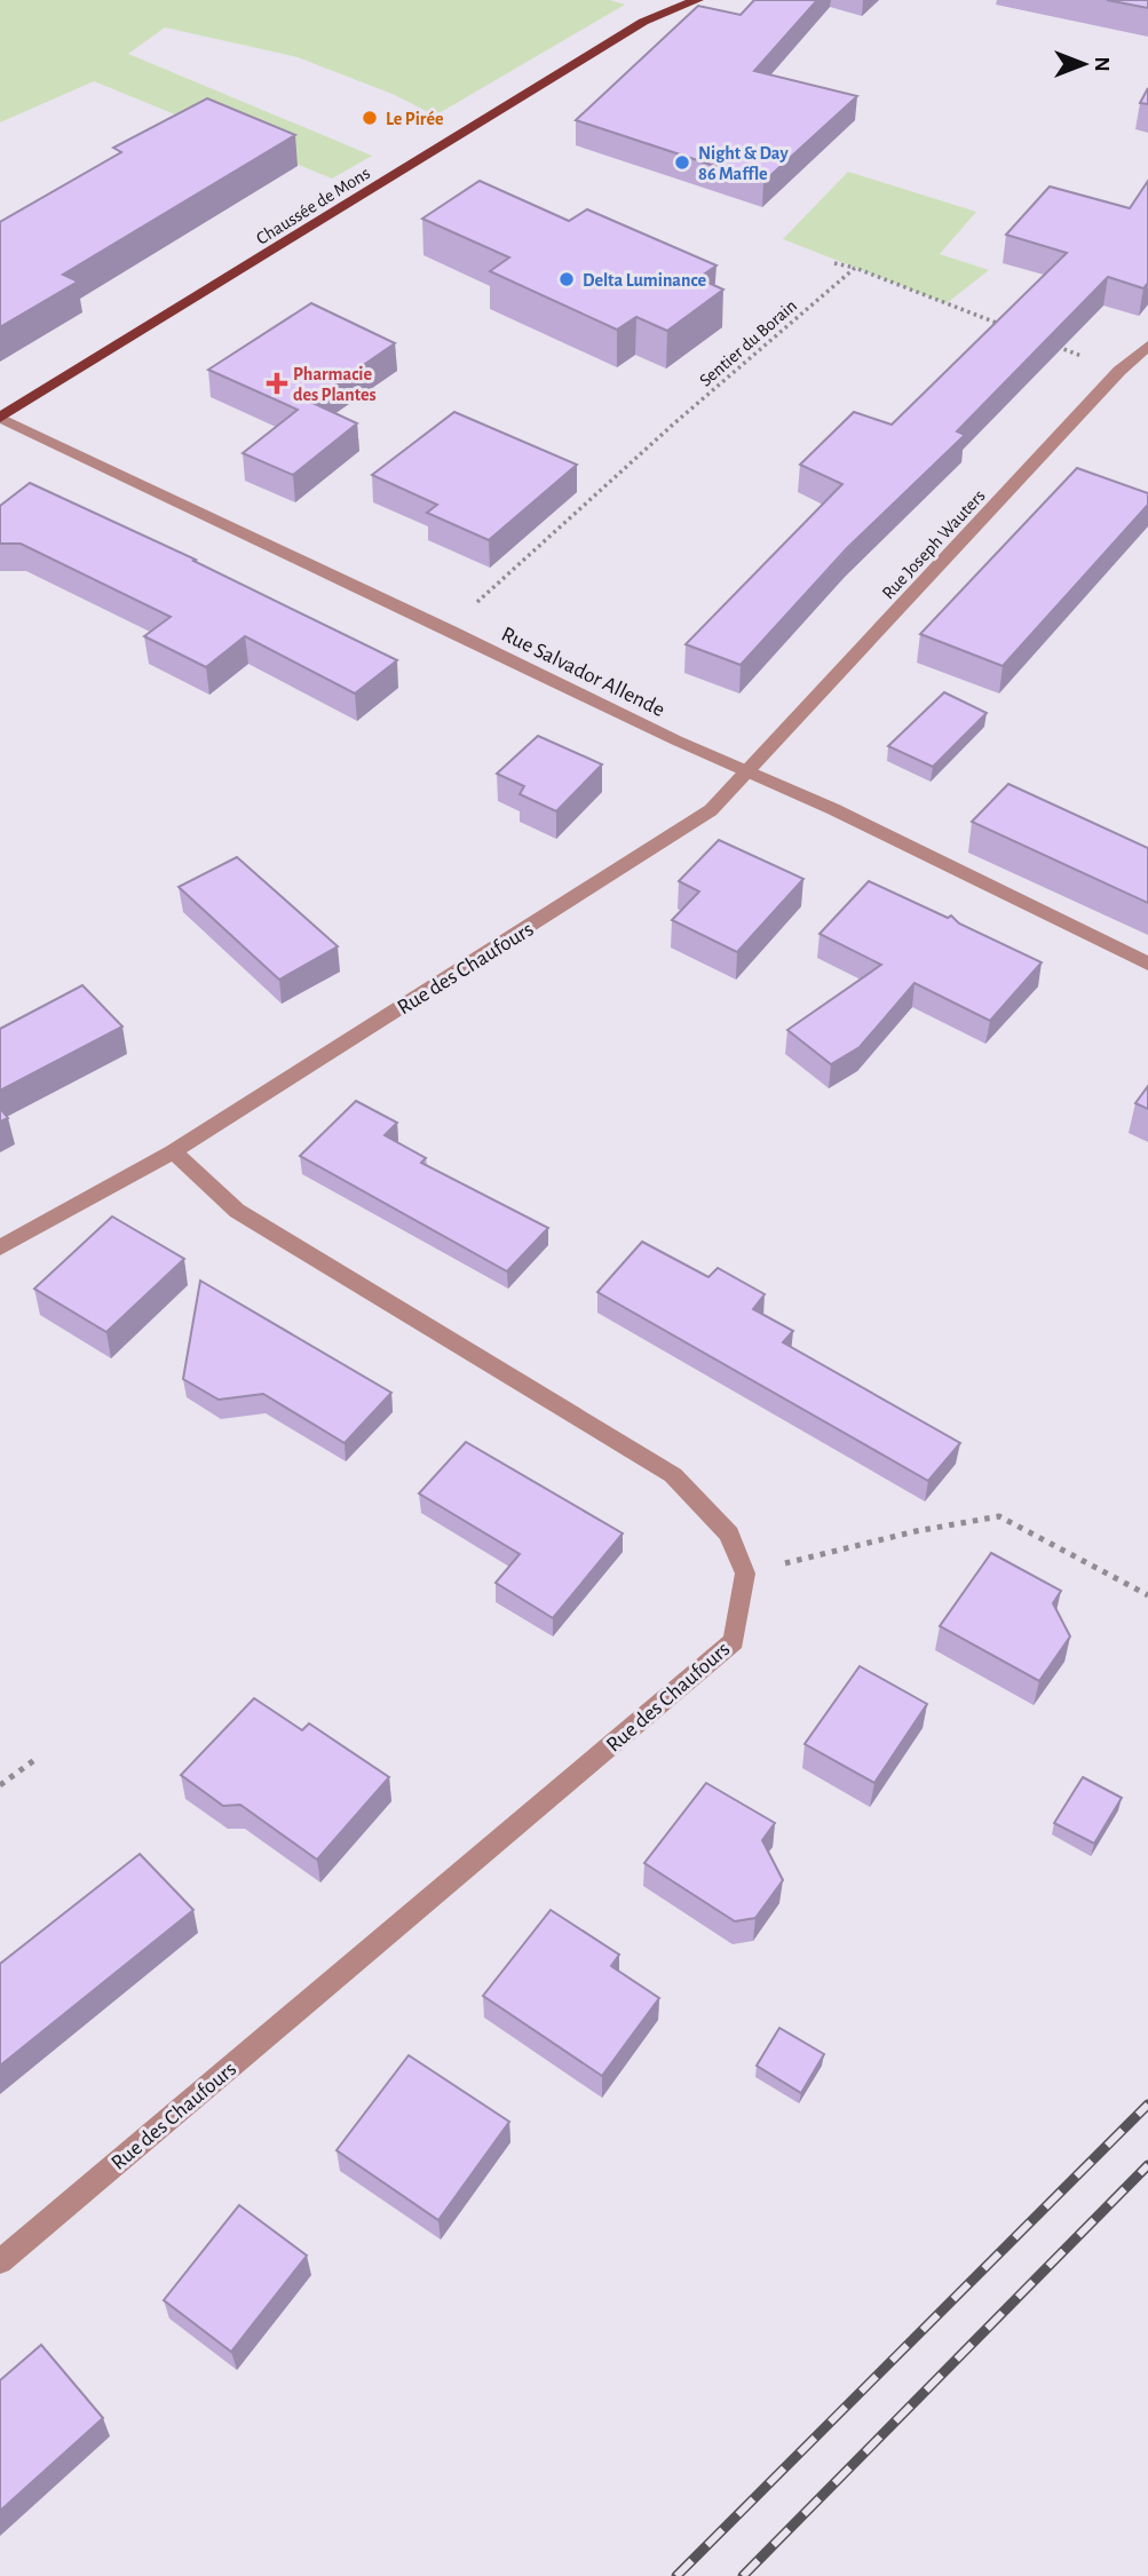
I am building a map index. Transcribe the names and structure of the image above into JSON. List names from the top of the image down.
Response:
{
  "streets": {
    "main road": ["Chaussée de Mons"],
    "street": ["Rue Joseph Wauters", "Rue Salvador Allende", "Rue des Chaufours"],
    "path": ["Sentier du Borain"]
  },
  "crossings": [
    ["Chaussée de Mons", "Rue Salvador Allende"],
    ["Sentier du Borain", "Rue Salvador Allende"],
    ["Rue Joseph Wauters", "Rue Salvador Allende"],
    ["Rue Joseph Wauters", "Rue des Chaufours"],
    ["Rue Salvador Allende", "Rue des Chaufours"]
  ],
  "places": {
    "other": ["Le Pirée", "Night & Day 86 Maffle", "Delta Luminance"],
    "health": ["Pharmacie des Plantes"]
  },
  "north": "right"
}
